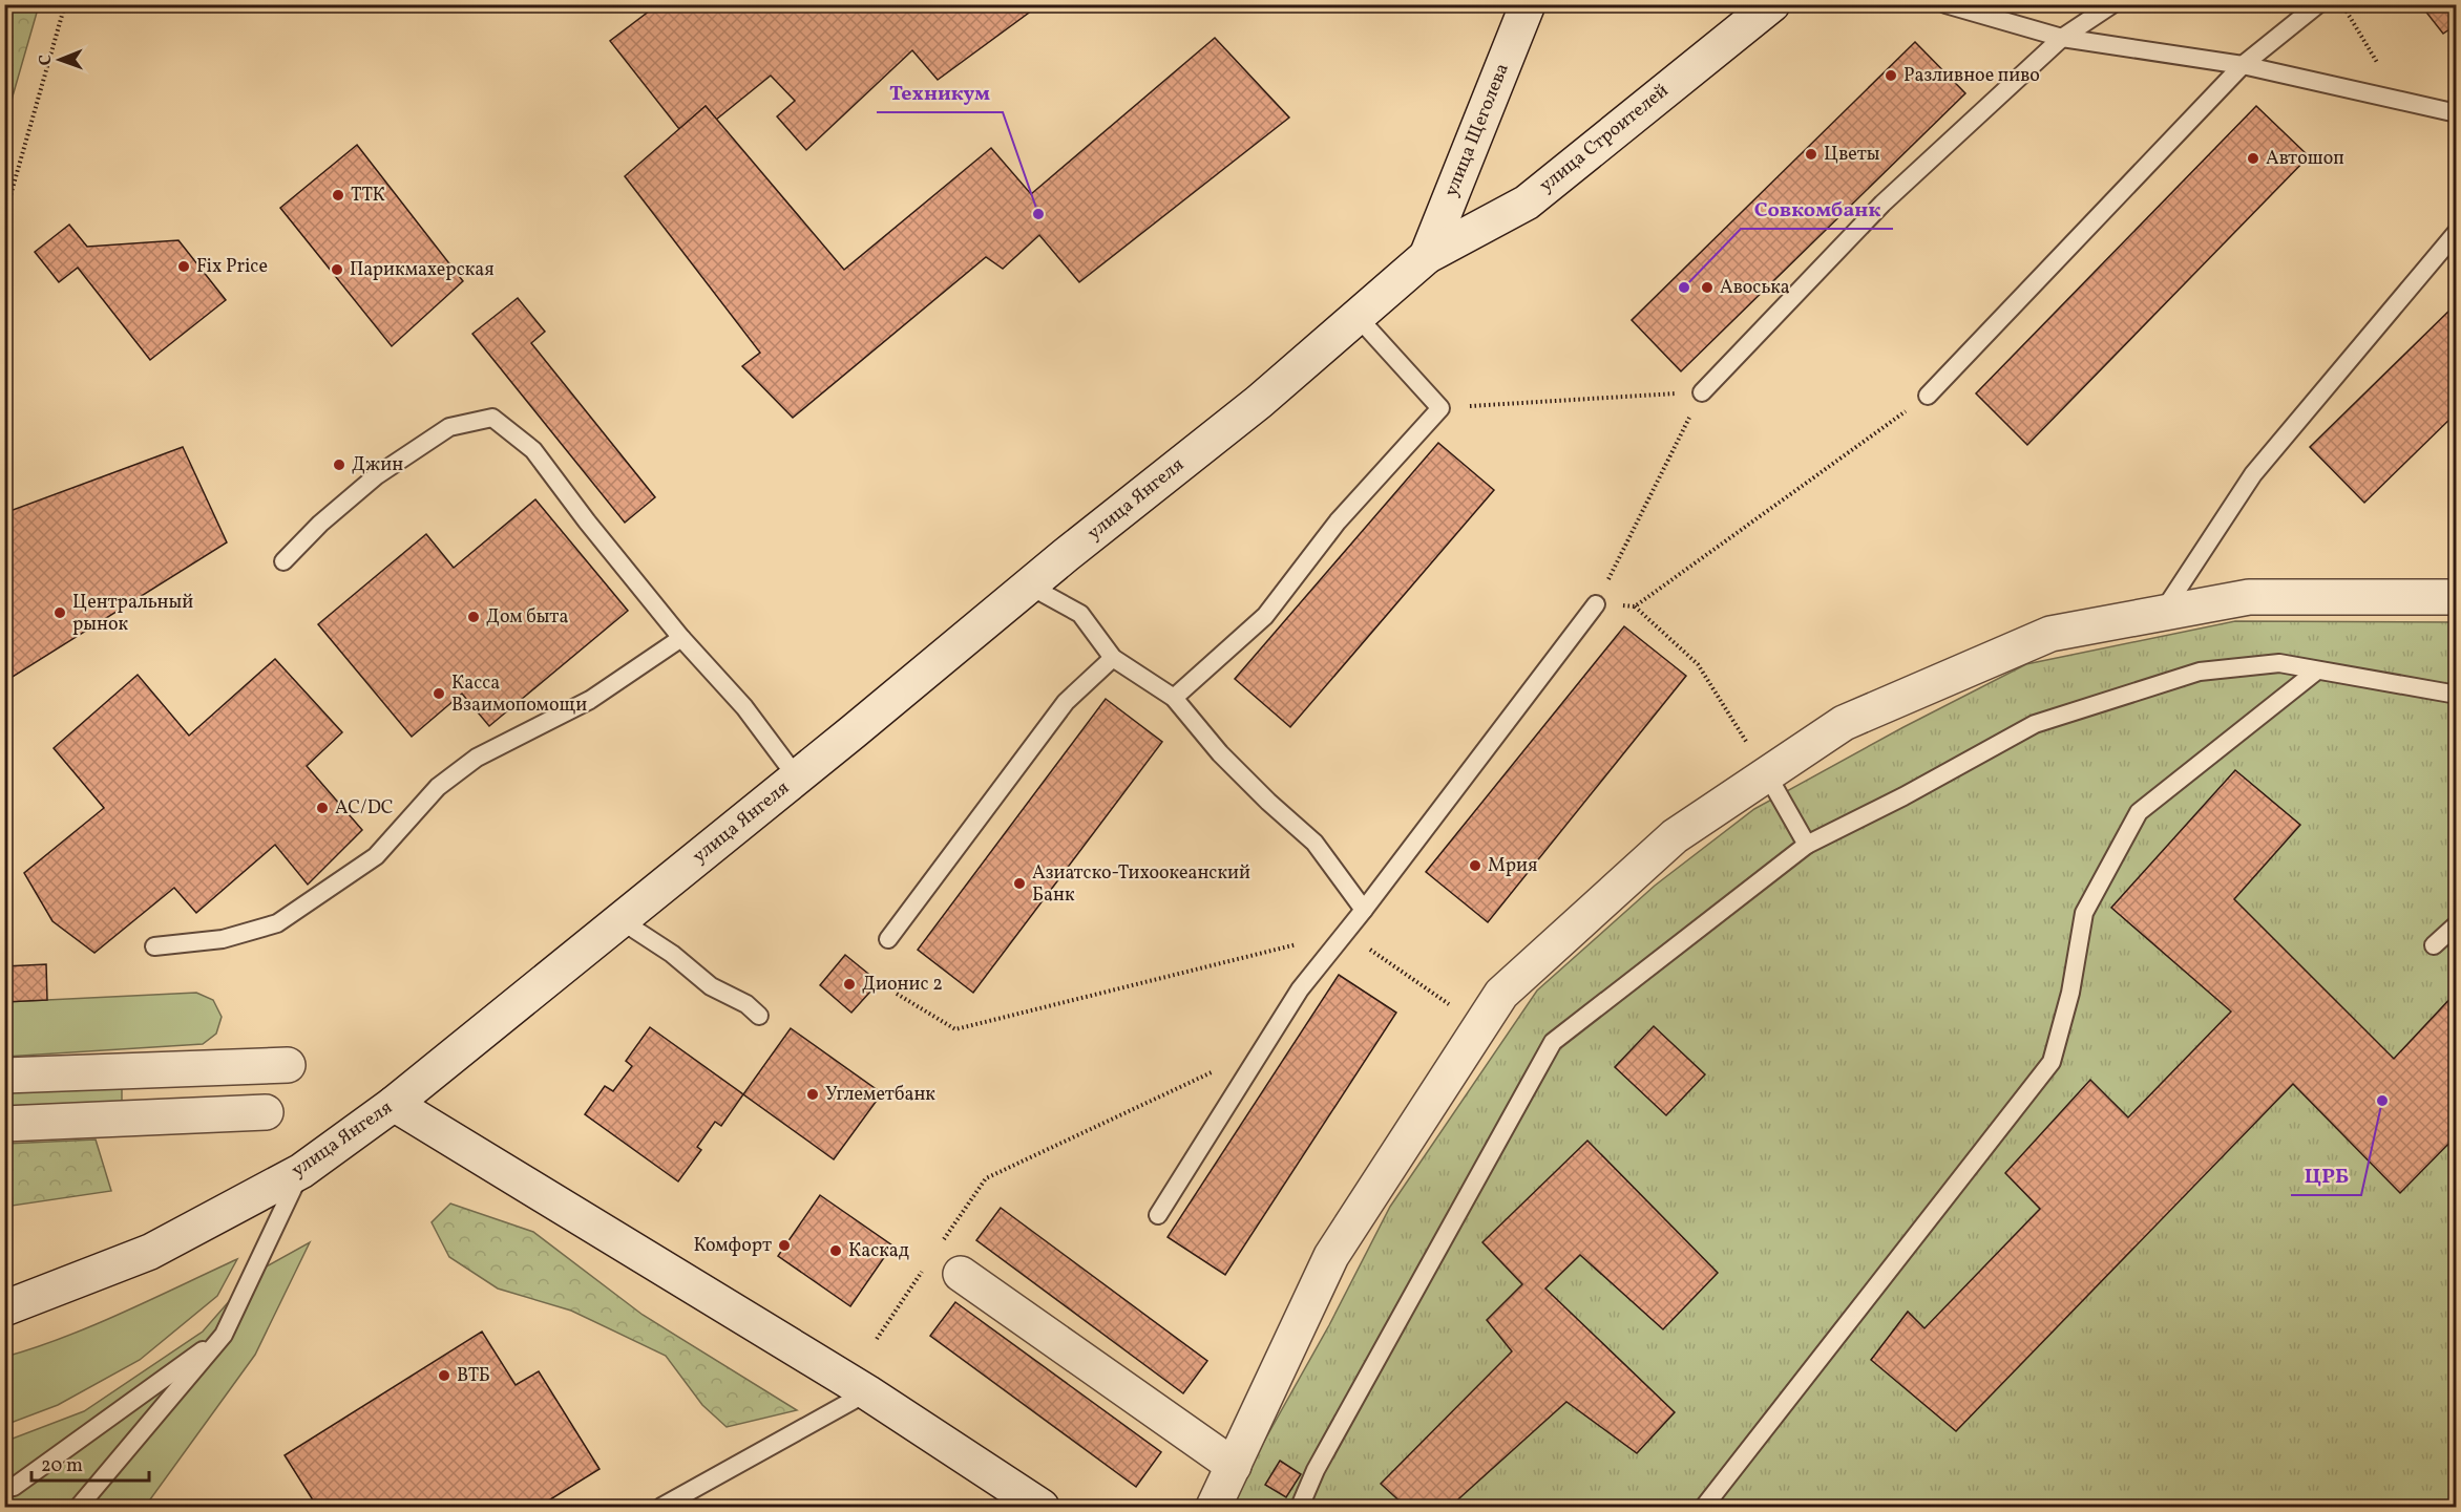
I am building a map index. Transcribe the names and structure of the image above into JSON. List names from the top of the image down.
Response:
{
  "streets": {
    "street": ["улица Щеголева", "улица Строителей", "улица Янгеля"]
  },
  "crossings": [
    ["улица Щеголева", "улица Строителей"],
    ["улица Щеголева", "улица Янгеля"],
    ["улица Строителей", "улица Янгеля"]
  ],
  "places": [
    "Разливное пиво",
    "Цветы",
    "Автошоп",
    "ТТК",
    "Техникум",
    "Fix Price",
    "Парикмахерская",
    "Совкомбанк",
    "Авоська",
    "Джин",
    "Центральный рынок",
    "Дом быта",
    "Касса Взаимопомощи",
    "AC/DC",
    "Мрия",
    "Азиатско-Тихоокеанский Банк",
    "Дионис 2",
    "Углеметбанк",
    "ЦРБ",
    "Комфорт",
    "Каскад",
    "ВТБ"
  ],
  "scale_bar": "20 m",
  "north": "left"
}
